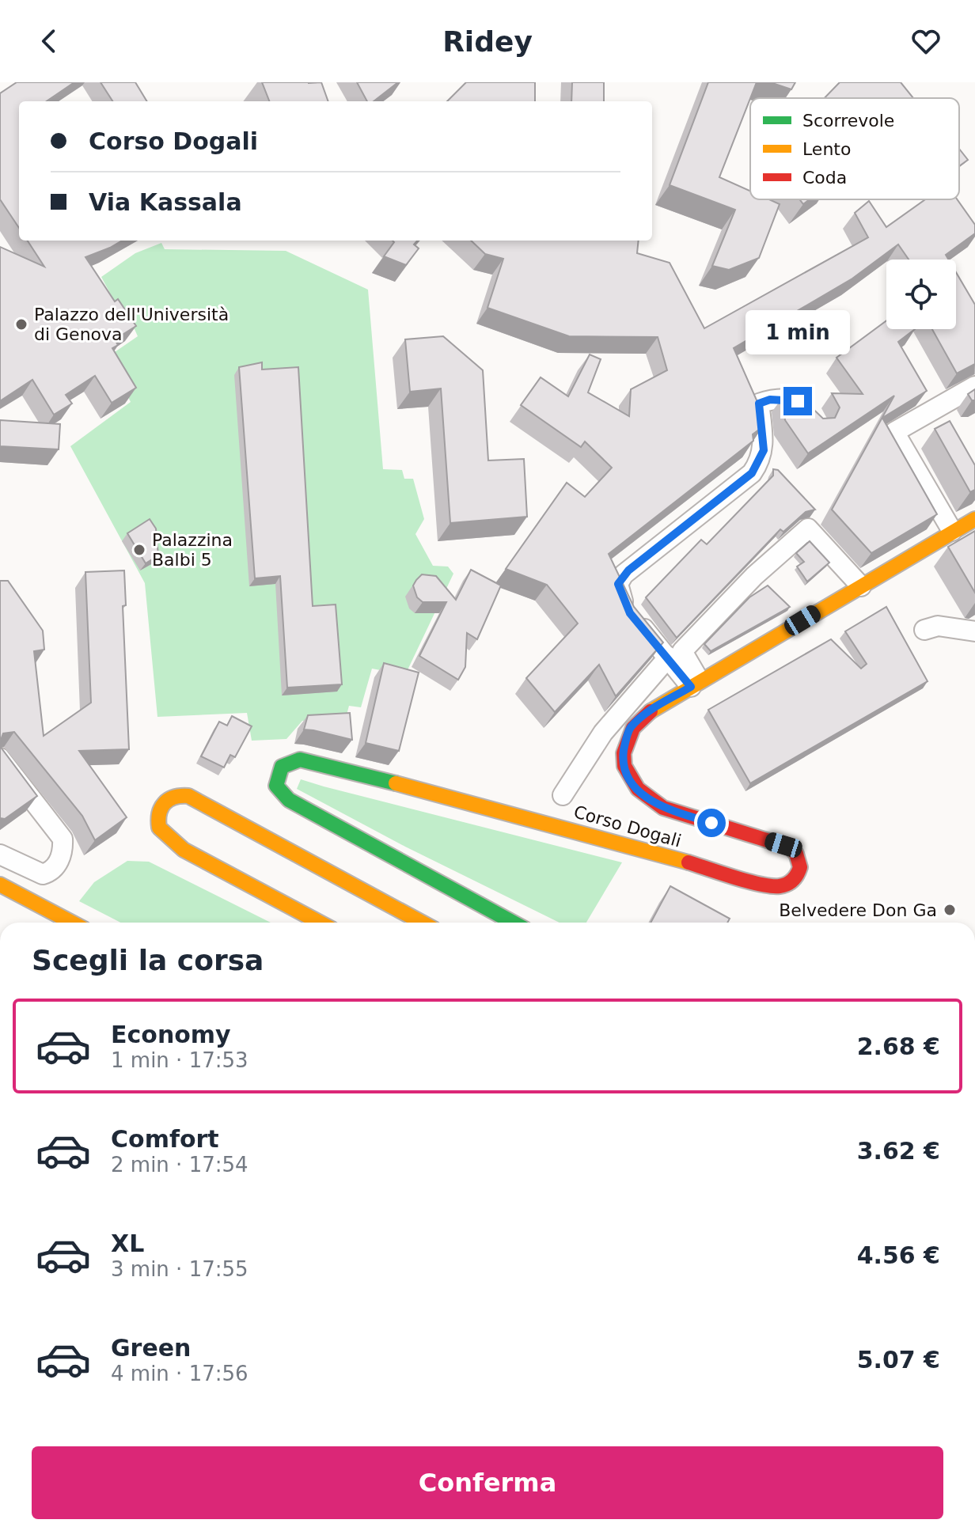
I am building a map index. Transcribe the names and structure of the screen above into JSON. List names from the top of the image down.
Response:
{
  "streets": {
    "street": ["Corso Dogali"]
  },
  "places": ["Palazzo dell'Università di Genova", "Palazzina Balbi 5", "Belvedere Don Ga"],
  "legend": ["Scorrevole", "Lento", "Coda"],
  "page": {
    "header": "Ridey",
    "banner": ["Corso Dogali", "Via Kassala"],
    "bubble": "1 min",
    "heading": "Scegli la corsa",
    "list": [
      {
        "name": "Economy",
        "note": "1 min · 17:53",
        "value": "2.68 €"
      },
      {
        "name": "Comfort",
        "note": "2 min · 17:54",
        "value": "3.62 €"
      },
      {
        "name": "XL",
        "note": "3 min · 17:55",
        "value": "4.56 €"
      },
      {
        "name": "Green",
        "note": "4 min · 17:56",
        "value": "5.07 €"
      }
    ],
    "buttons": "Conferma"
  }
}
